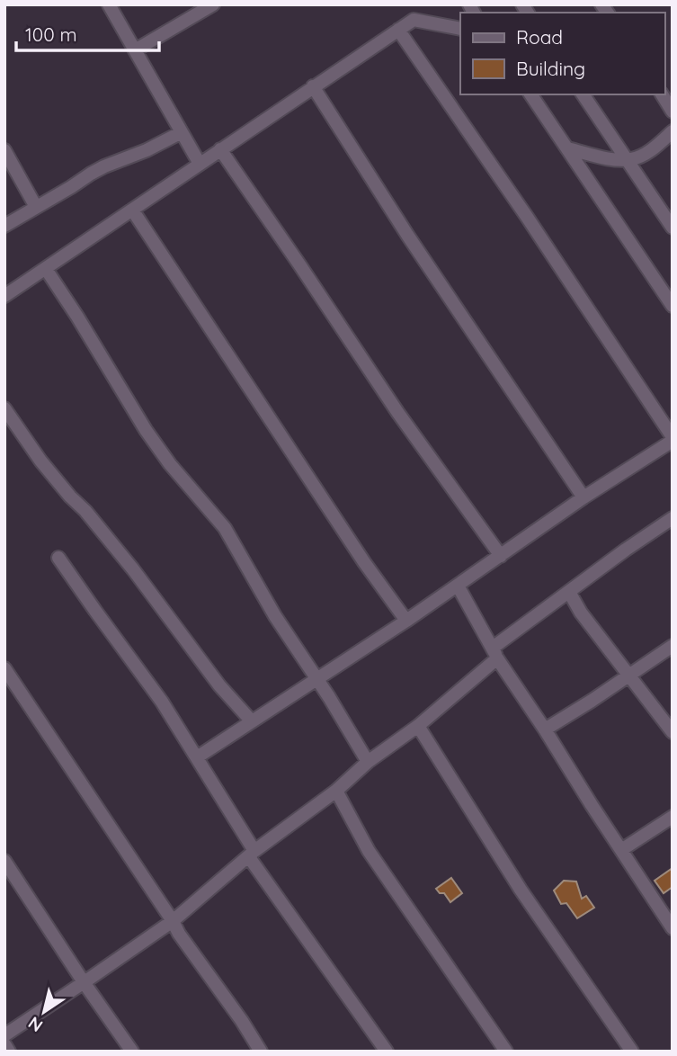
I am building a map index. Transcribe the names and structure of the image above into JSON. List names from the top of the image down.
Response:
{
  "legend": ["Road", "Building"],
  "scale_bar": "100 m",
  "north": "bottom left"
}
